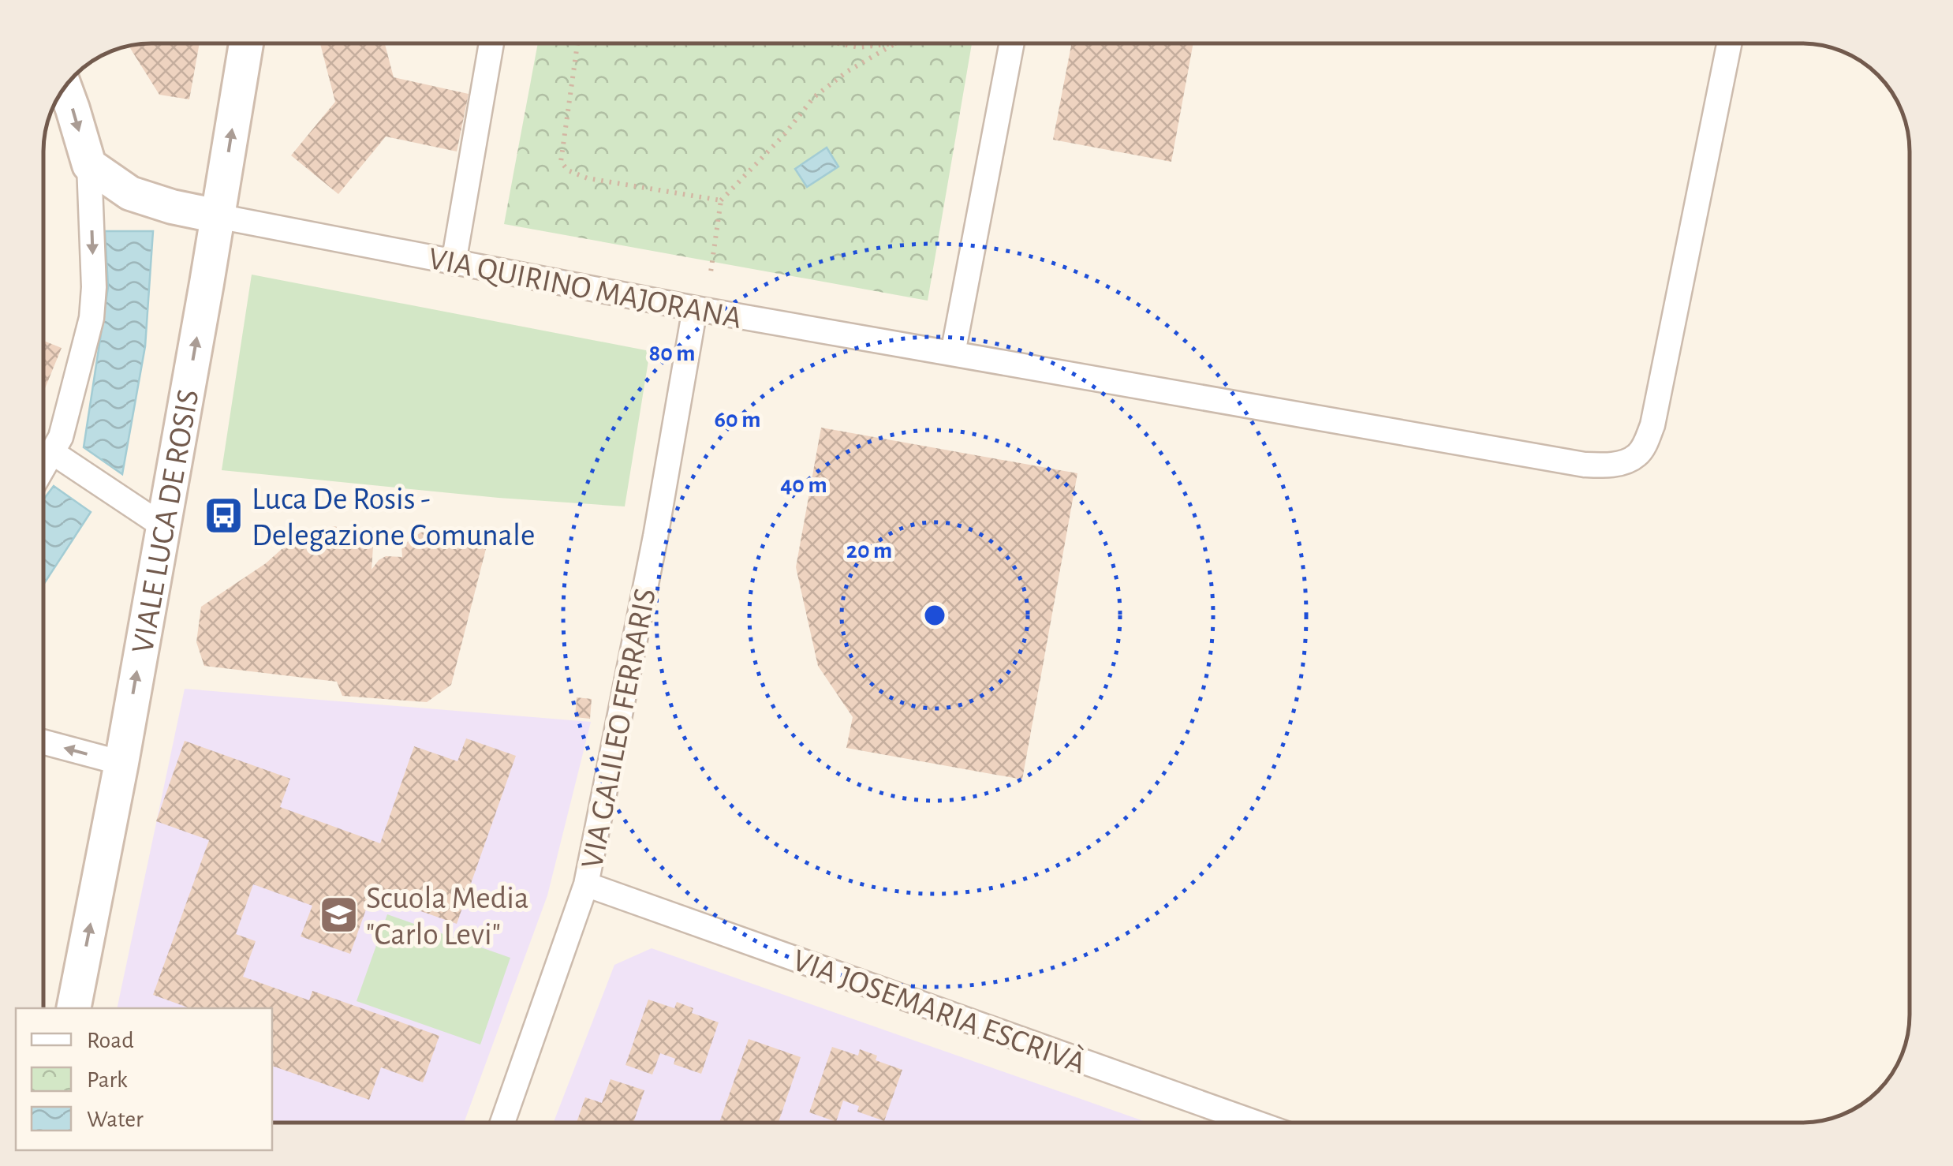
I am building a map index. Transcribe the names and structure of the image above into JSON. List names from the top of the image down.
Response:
{
  "streets": {
    "main road": ["VIALE LUCA DE ROSIS"],
    "street": ["VIA QUIRINO MAJORANA", "VIA GALILEO FERRARIS", "VIA JOSEMARIA ESCRIVÀ"]
  },
  "crossings": [
    ["VIA QUIRINO MAJORANA", "VIALE LUCA DE ROSIS"],
    ["VIA QUIRINO MAJORANA", "VIA GALILEO FERRARIS"],
    ["VIA GALILEO FERRARIS", "VIA JOSEMARIA ESCRIVÀ"]
  ],
  "one_way": ["VIALE LUCA DE ROSIS"],
  "places": {
    "bus stop": ["Luca De Rosis - Delegazione Comunale"],
    "school or university": ["Scuola Media \"Carlo Levi\""]
  },
  "legend": ["Road", "Park", "Water"],
  "rings": [
    "80 m",
    "60 m",
    "40 m",
    "20 m"
  ]
}
